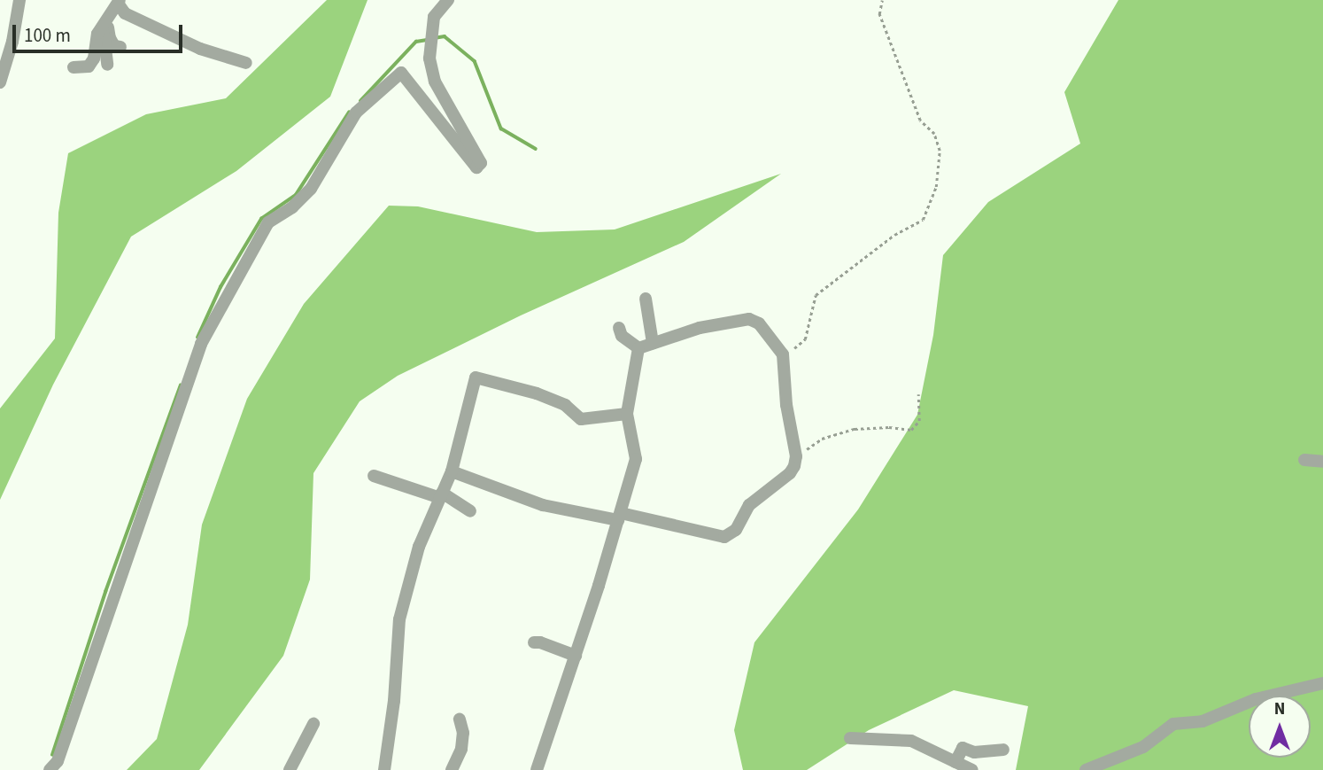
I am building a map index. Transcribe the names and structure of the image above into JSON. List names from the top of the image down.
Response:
{
  "scale_bar": "100 m",
  "north": "top"
}
